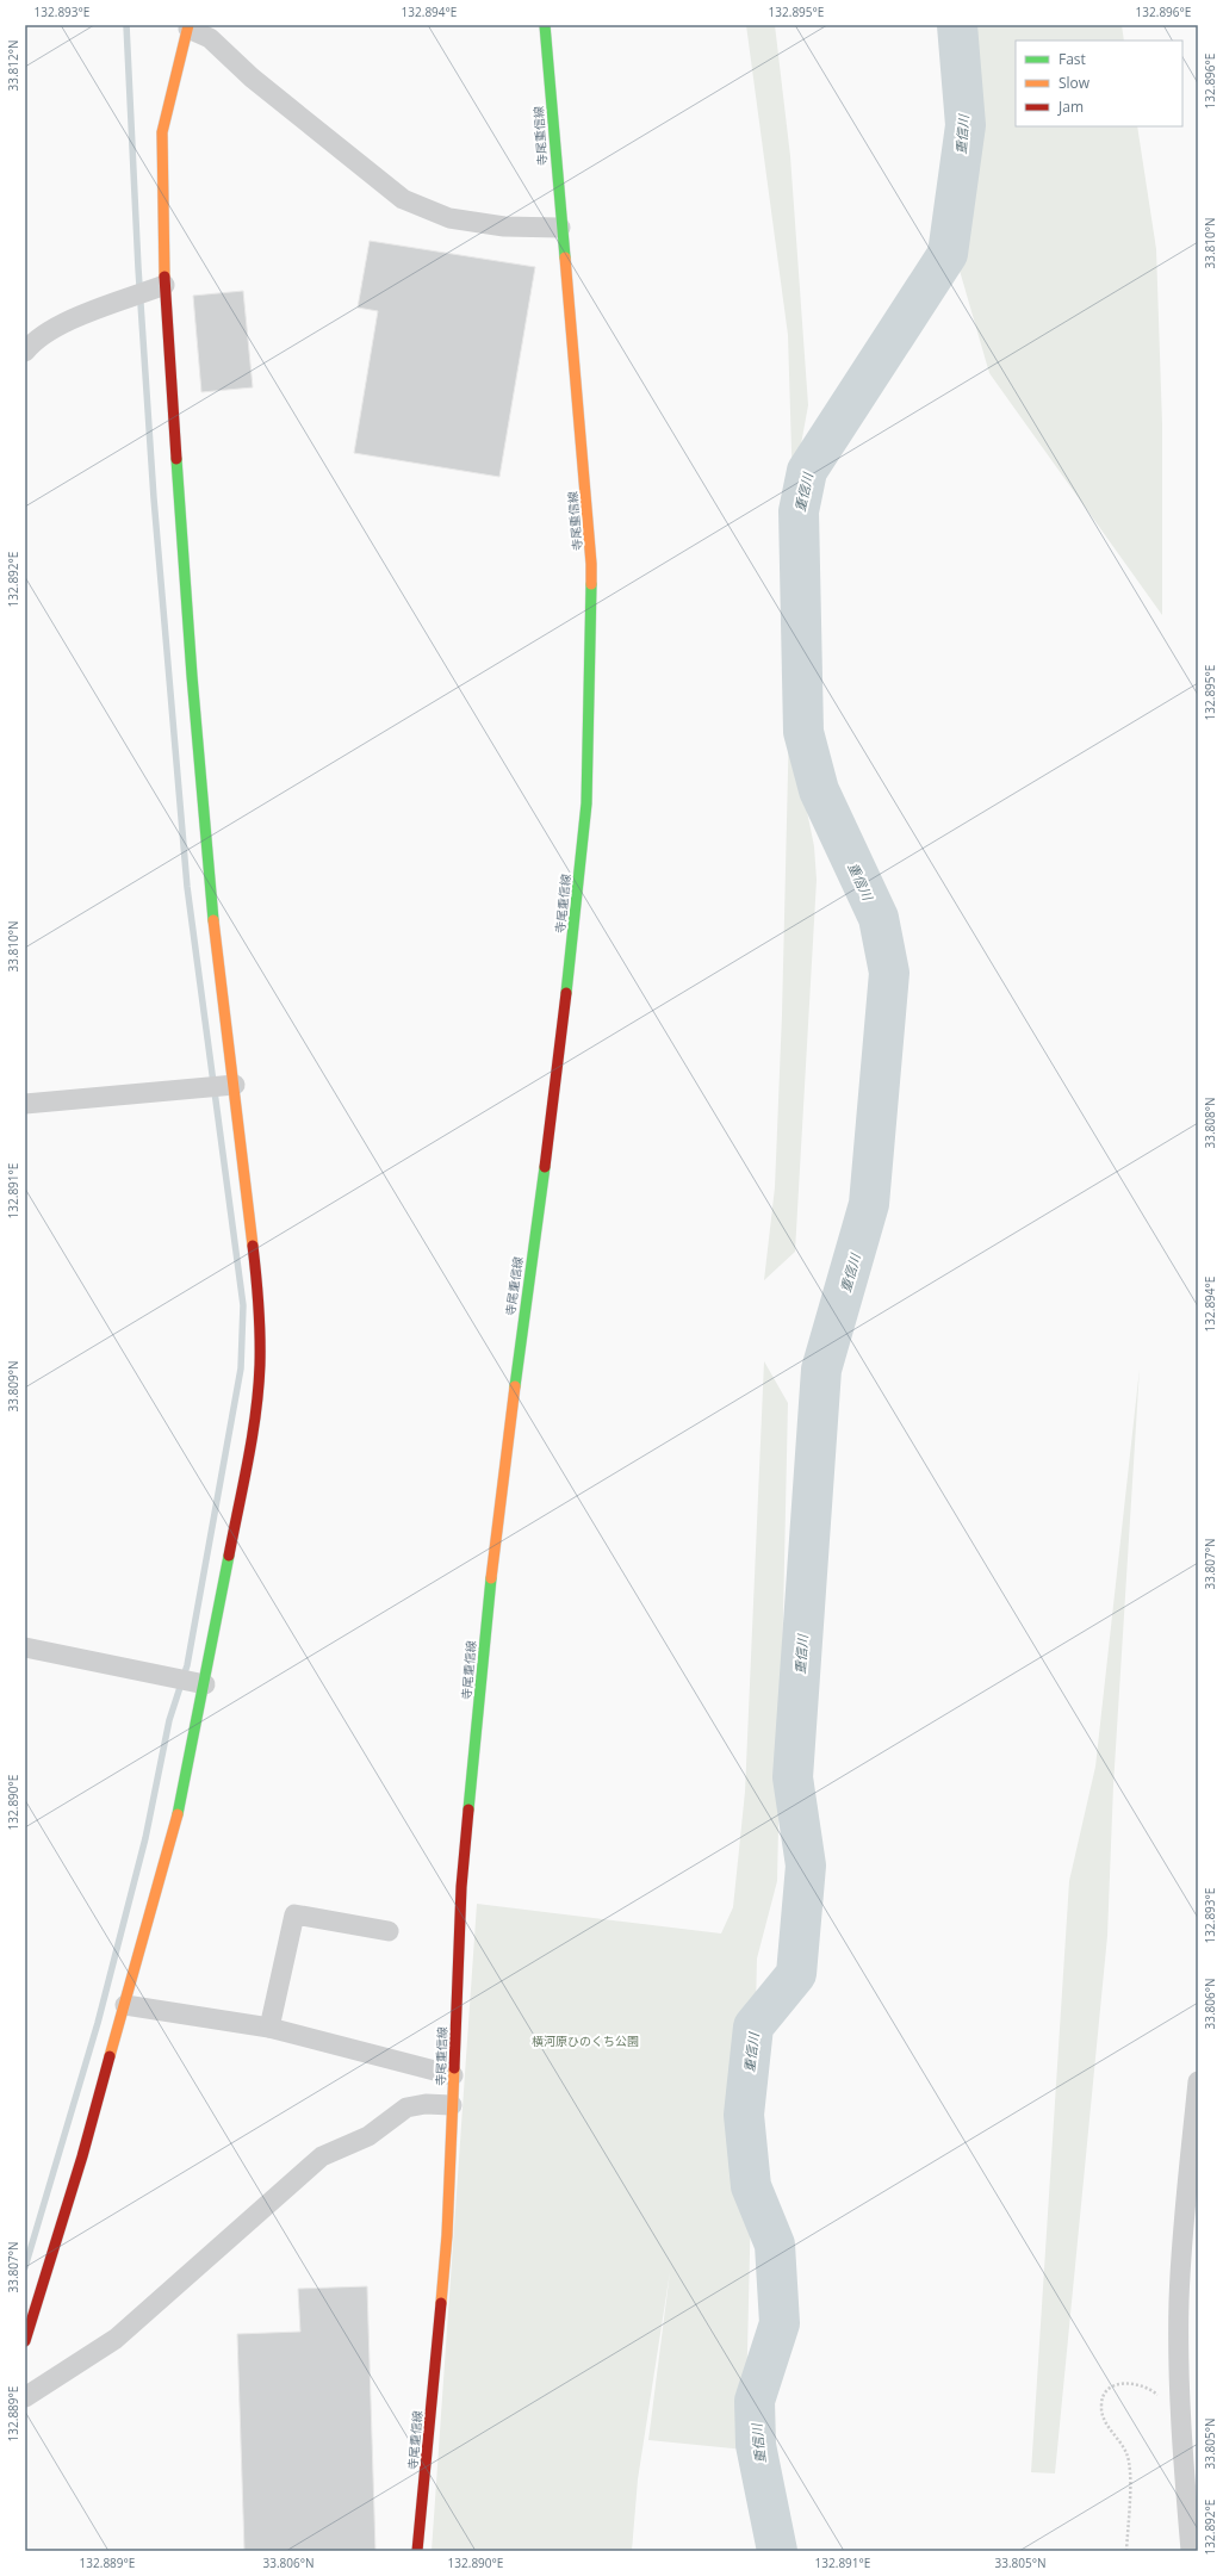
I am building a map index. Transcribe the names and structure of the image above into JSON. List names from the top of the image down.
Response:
{
  "streets": {
    "main road": ["寺尾重信線"]
  },
  "water": ["重信川"],
  "parks": ["横河原ひのくち公園"],
  "legend": ["Fast", "Slow", "Jam"],
  "coordinates": [
    "132.893°E",
    "132.894°E",
    "132.895°E",
    "132.896°E",
    "33.812°N",
    "33.810°N",
    "132.892°E",
    "33.808°N",
    "132.891°E",
    "33.809°N",
    "33.807°N",
    "132.890°E",
    "33.806°N",
    "132.889°E",
    "33.805°N"
  ]
}
